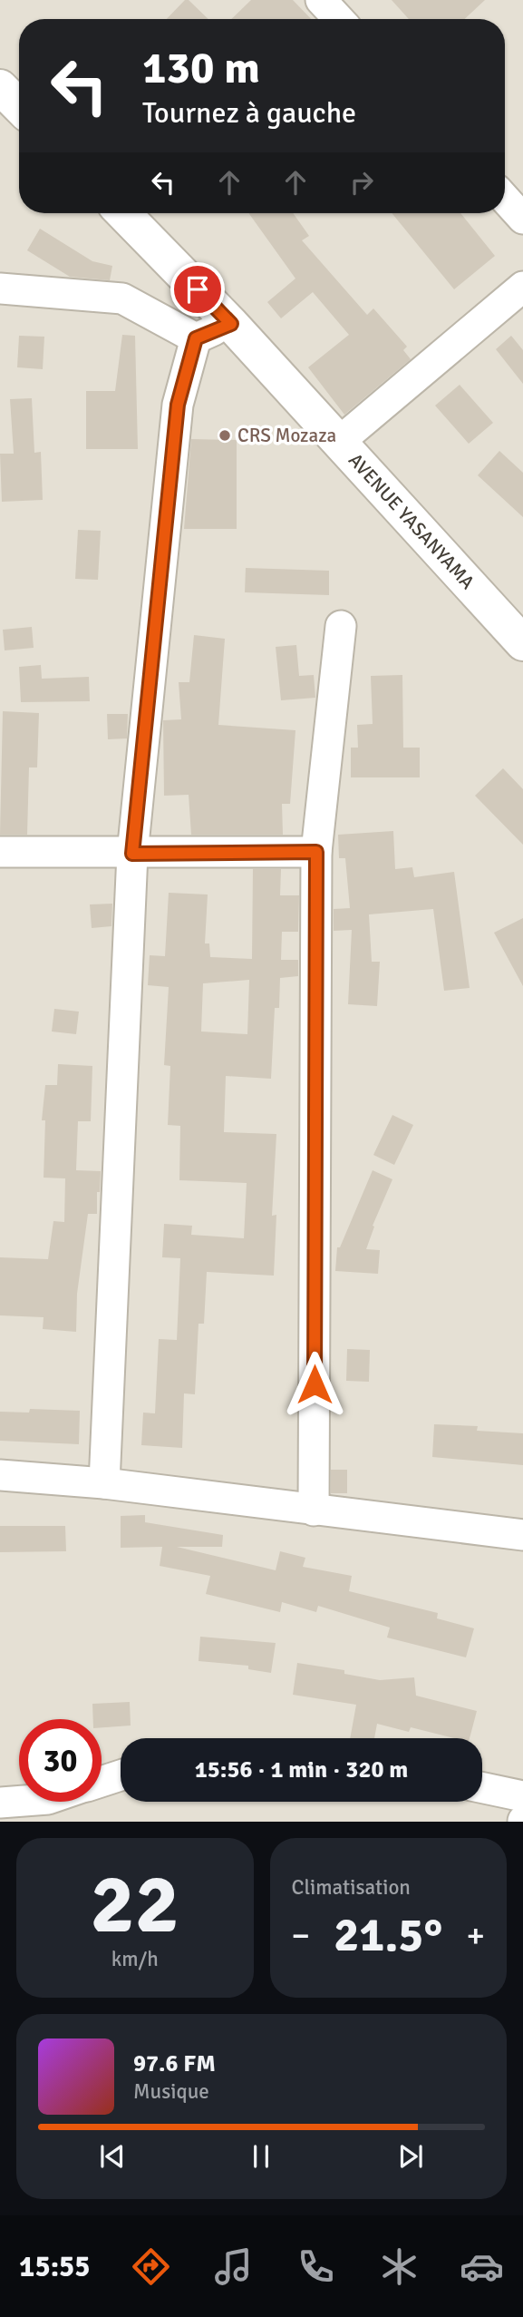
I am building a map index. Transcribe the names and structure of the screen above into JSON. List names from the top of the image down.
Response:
{
  "streets": {
    "street": ["AVENUE YASANYAMA"]
  },
  "places": ["CRS Mozaza"],
  "page": {
    "turn": ["130 m", "Tournez à gauche"],
    "limit": "30",
    "trip": "15:56 · 1 min · 320 m",
    "tile": [
      ["22", "km/h"],
      "Climatisation"
    ],
    "heat": ["−", "21.5°", "+"],
    "song": ["97.6 FM", "Musique"],
    "tabs": "15:55"
  }
}
